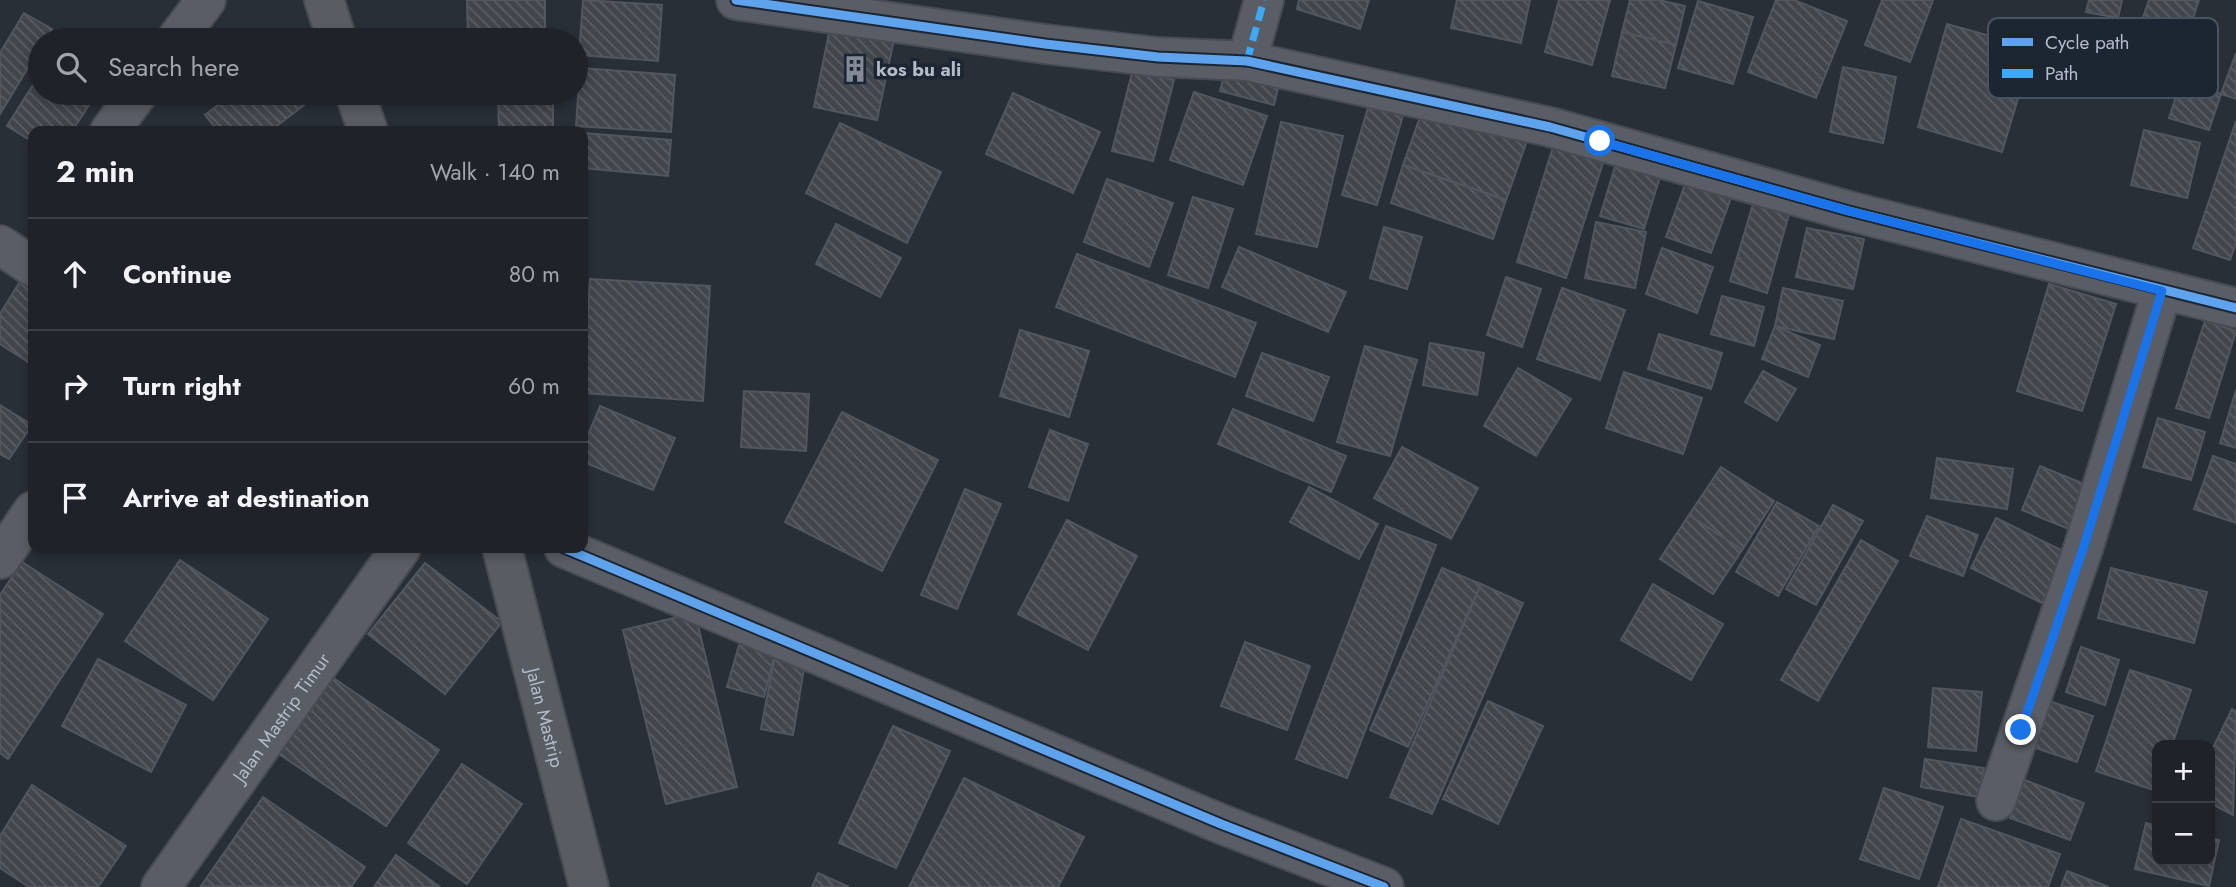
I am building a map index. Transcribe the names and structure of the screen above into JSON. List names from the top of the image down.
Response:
{
  "streets": {
    "main road": ["Jalan Mastrip"],
    "street": ["Jalan Mastrip Timur"]
  },
  "places": {
    "building": ["kos bu ali"]
  },
  "legend": ["Cycle path", "Path"],
  "page": {
    "search": "Search here",
    "heading": ["2 min", "Walk · 140 m"],
    "list": [
      ["Continue", "80 m"],
      ["Turn right", "60 m"],
      "Arrive at destination"
    ],
    "map_buttons": ["+", "−"]
  }
}
